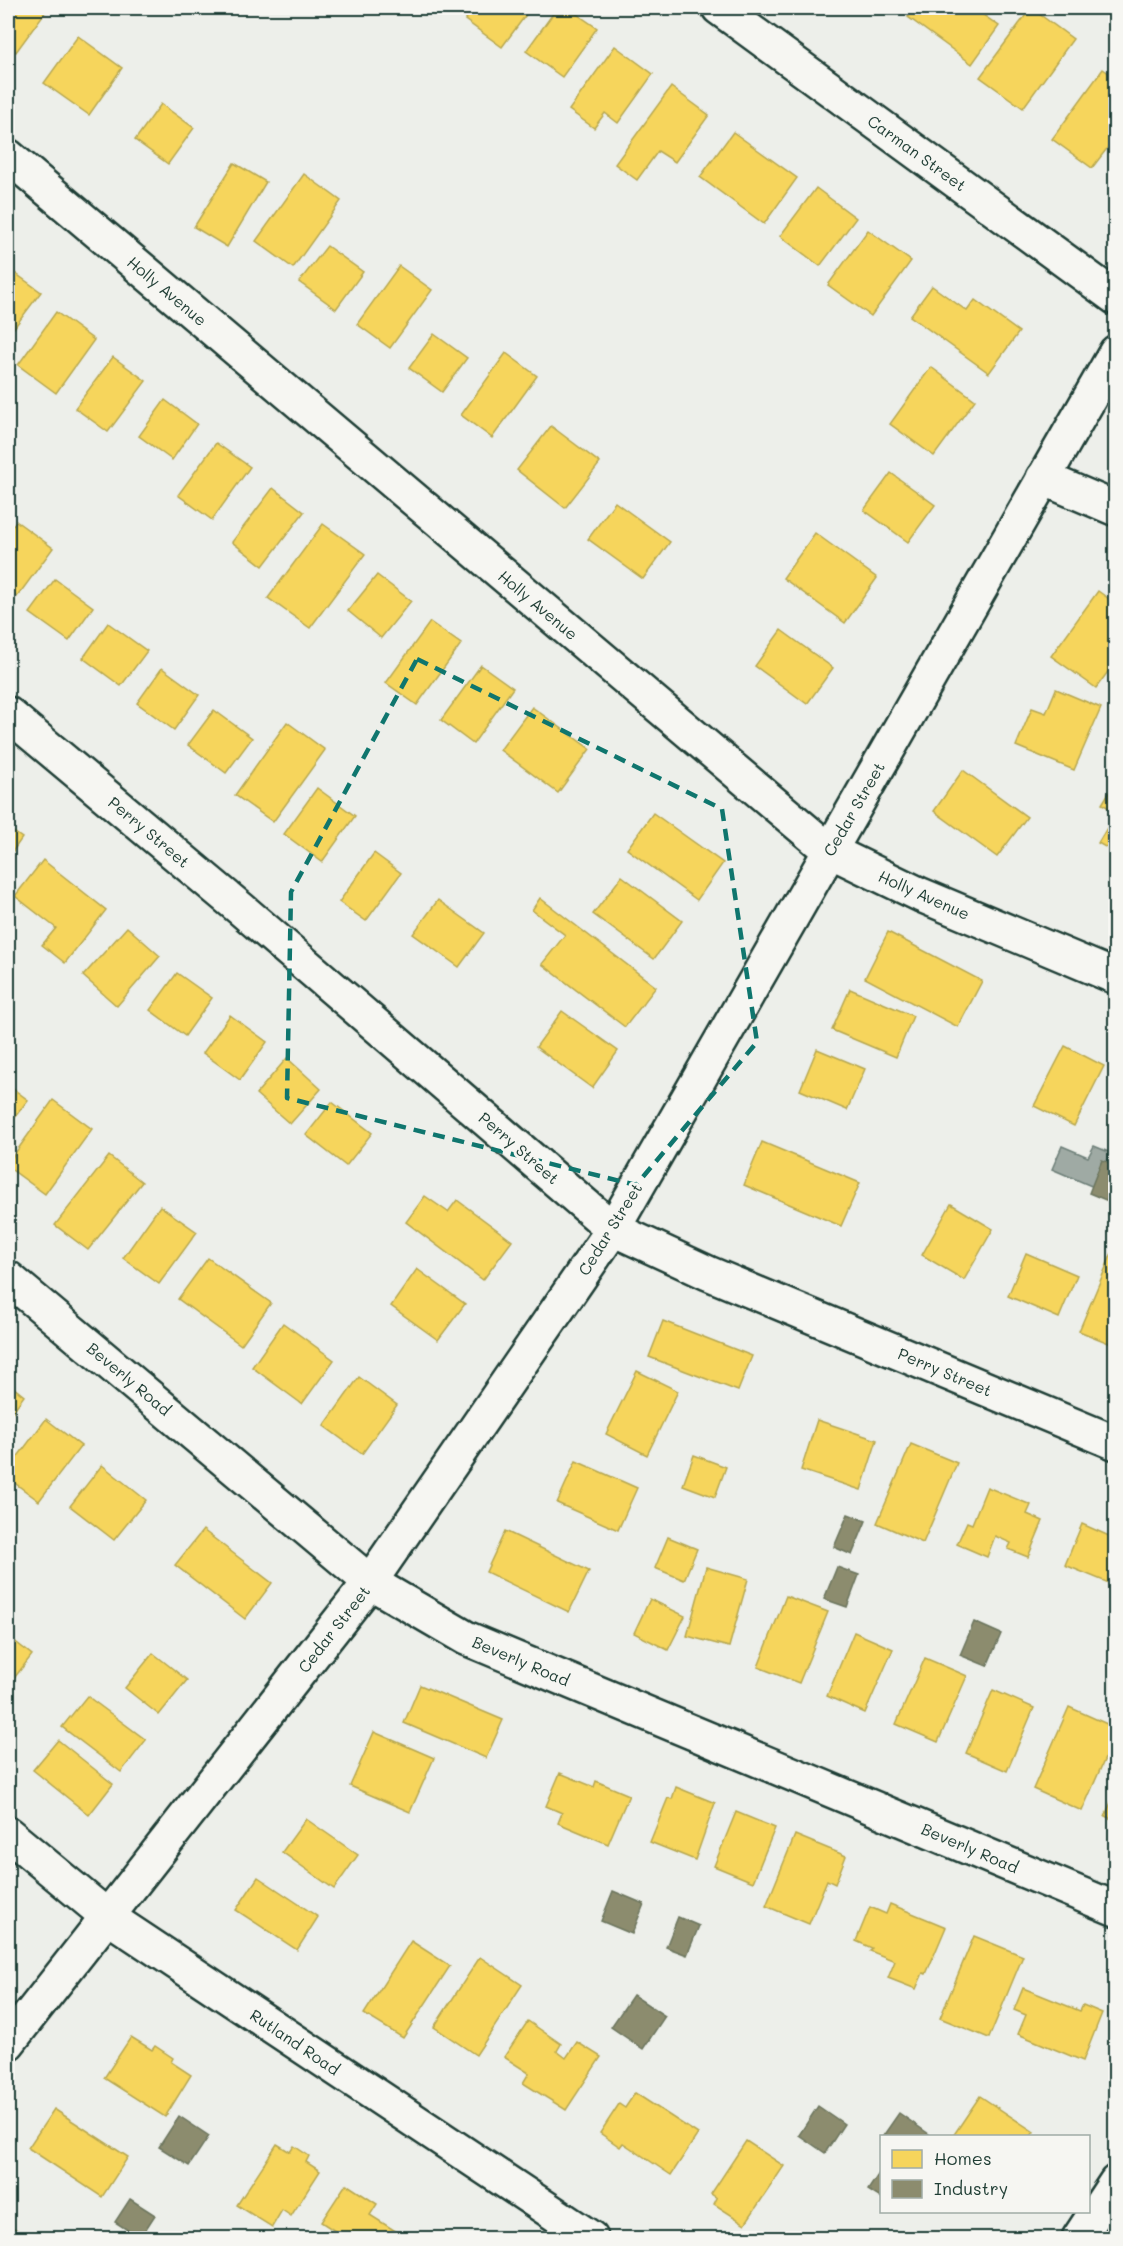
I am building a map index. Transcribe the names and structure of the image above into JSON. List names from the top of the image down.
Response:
{
  "streets": {
    "street": [
      "Carman Street",
      "Holly Avenue",
      "Cedar Street",
      "Perry Street",
      "Beverly Road",
      "Rutland Road"
    ]
  },
  "crossings": [
    ["Holly Avenue", "Cedar Street"],
    ["Cedar Street", "Perry Street"],
    ["Cedar Street", "Beverly Road"],
    ["Cedar Street", "Rutland Road"]
  ],
  "legend": ["Homes", "Industry"]
}
